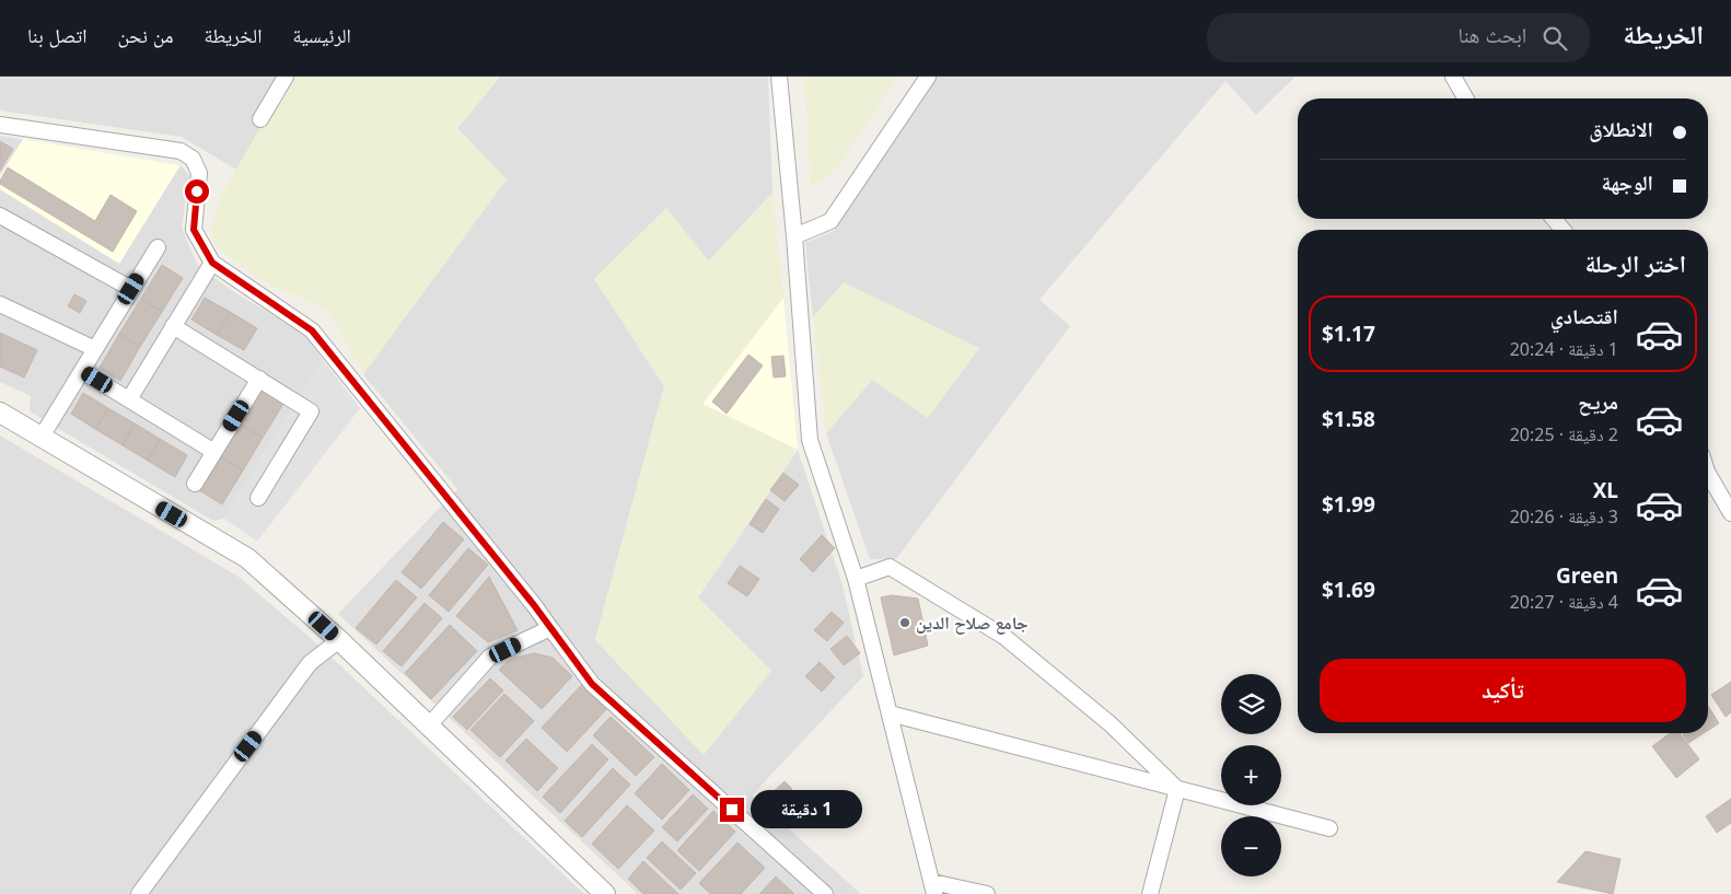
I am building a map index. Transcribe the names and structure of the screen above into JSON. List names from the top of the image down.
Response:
{
  "places": ["جامع صلاح الدين"],
  "page": {
    "header": "الخريطة",
    "search": "ابحث هنا",
    "nav": [
      "الرئيسية",
      "الخريطة",
      "من نحن",
      "اتصل بنا"
    ],
    "banner": ["الانطلاق", "الوجهة"],
    "heading": "اختر الرحلة",
    "list": [
      {
        "name": "اقتصادي",
        "note": "1 دقيقة · 20:24",
        "value": "$1.17"
      },
      {
        "name": "مريح",
        "note": "2 دقيقة · 20:25",
        "value": "$1.58"
      },
      {
        "name": "XL",
        "note": "3 دقيقة · 20:26",
        "value": "$1.99"
      },
      {
        "name": "Green",
        "note": "4 دقيقة · 20:27",
        "value": "$1.69"
      }
    ],
    "buttons": "تأكيد",
    "map_buttons": ["+", "−"],
    "bubble": "1 دقيقة"
  }
}
